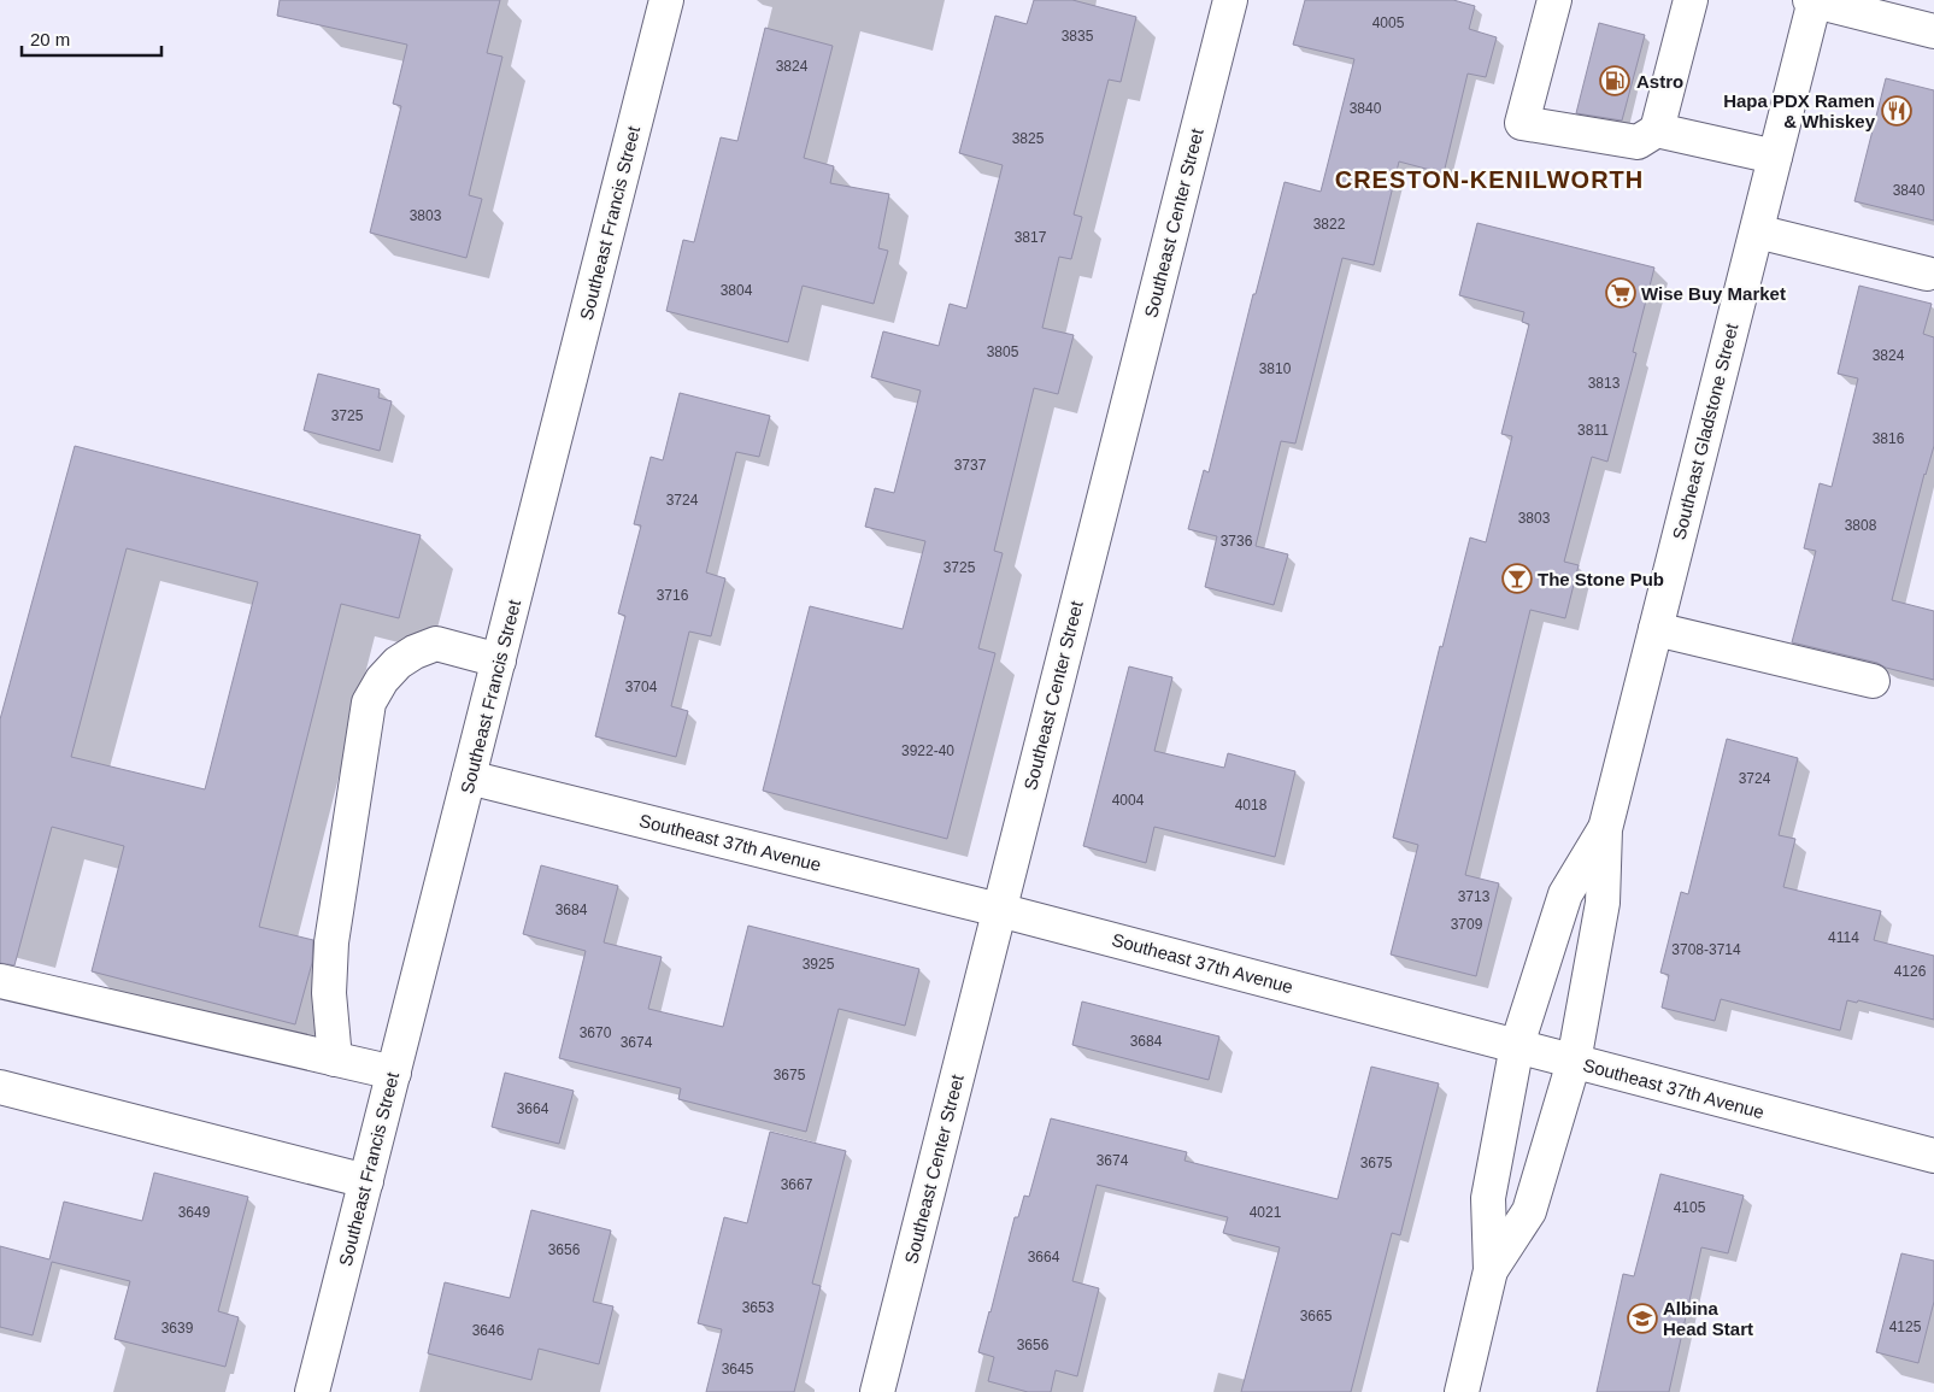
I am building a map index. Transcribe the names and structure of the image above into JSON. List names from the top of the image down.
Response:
{
  "streets": {
    "street": [
      "Southeast Francis Street",
      "Southeast Center Street",
      "Southeast Gladstone Street",
      "Southeast 37th Avenue"
    ]
  },
  "crossings": [
    ["Southeast Francis Street", "Southeast 37th Avenue"],
    ["Southeast Center Street", "Southeast 37th Avenue"],
    ["Southeast Gladstone Street", "Southeast 37th Avenue"]
  ],
  "districts": ["CRESTON-KENILWORTH"],
  "places": {
    "fuel station": ["Astro"],
    "restaurant": ["Hapa PDX Ramen & Whiskey"],
    "supermarket": ["Wise Buy Market"],
    "bar": ["The Stone Pub"],
    "school or university": ["Albina Head Start"]
  },
  "house_numbers": [
    "4005",
    "3835",
    "3824",
    "3840",
    "3825",
    "3840",
    "3803",
    "3822",
    "3817",
    "3804",
    "3805",
    "3824",
    "3810",
    "3813",
    "3725",
    "3811",
    "3816",
    "3737",
    "3724",
    "3803",
    "3808",
    "3736",
    "3725",
    "3716",
    "3704",
    "3922-40",
    "3724",
    "4004",
    "4018",
    "3713",
    "3684",
    "3709",
    "4114",
    "3708-3714",
    "3925",
    "4126",
    "3670",
    "3684",
    "3674",
    "3675",
    "3664",
    "3674",
    "3675",
    "3667",
    "4105",
    "3649",
    "4021",
    "3656",
    "3664",
    "3653",
    "3665",
    "4125",
    "3639",
    "3646",
    "3656",
    "3645"
  ],
  "scale_bar": "20 m"
}
